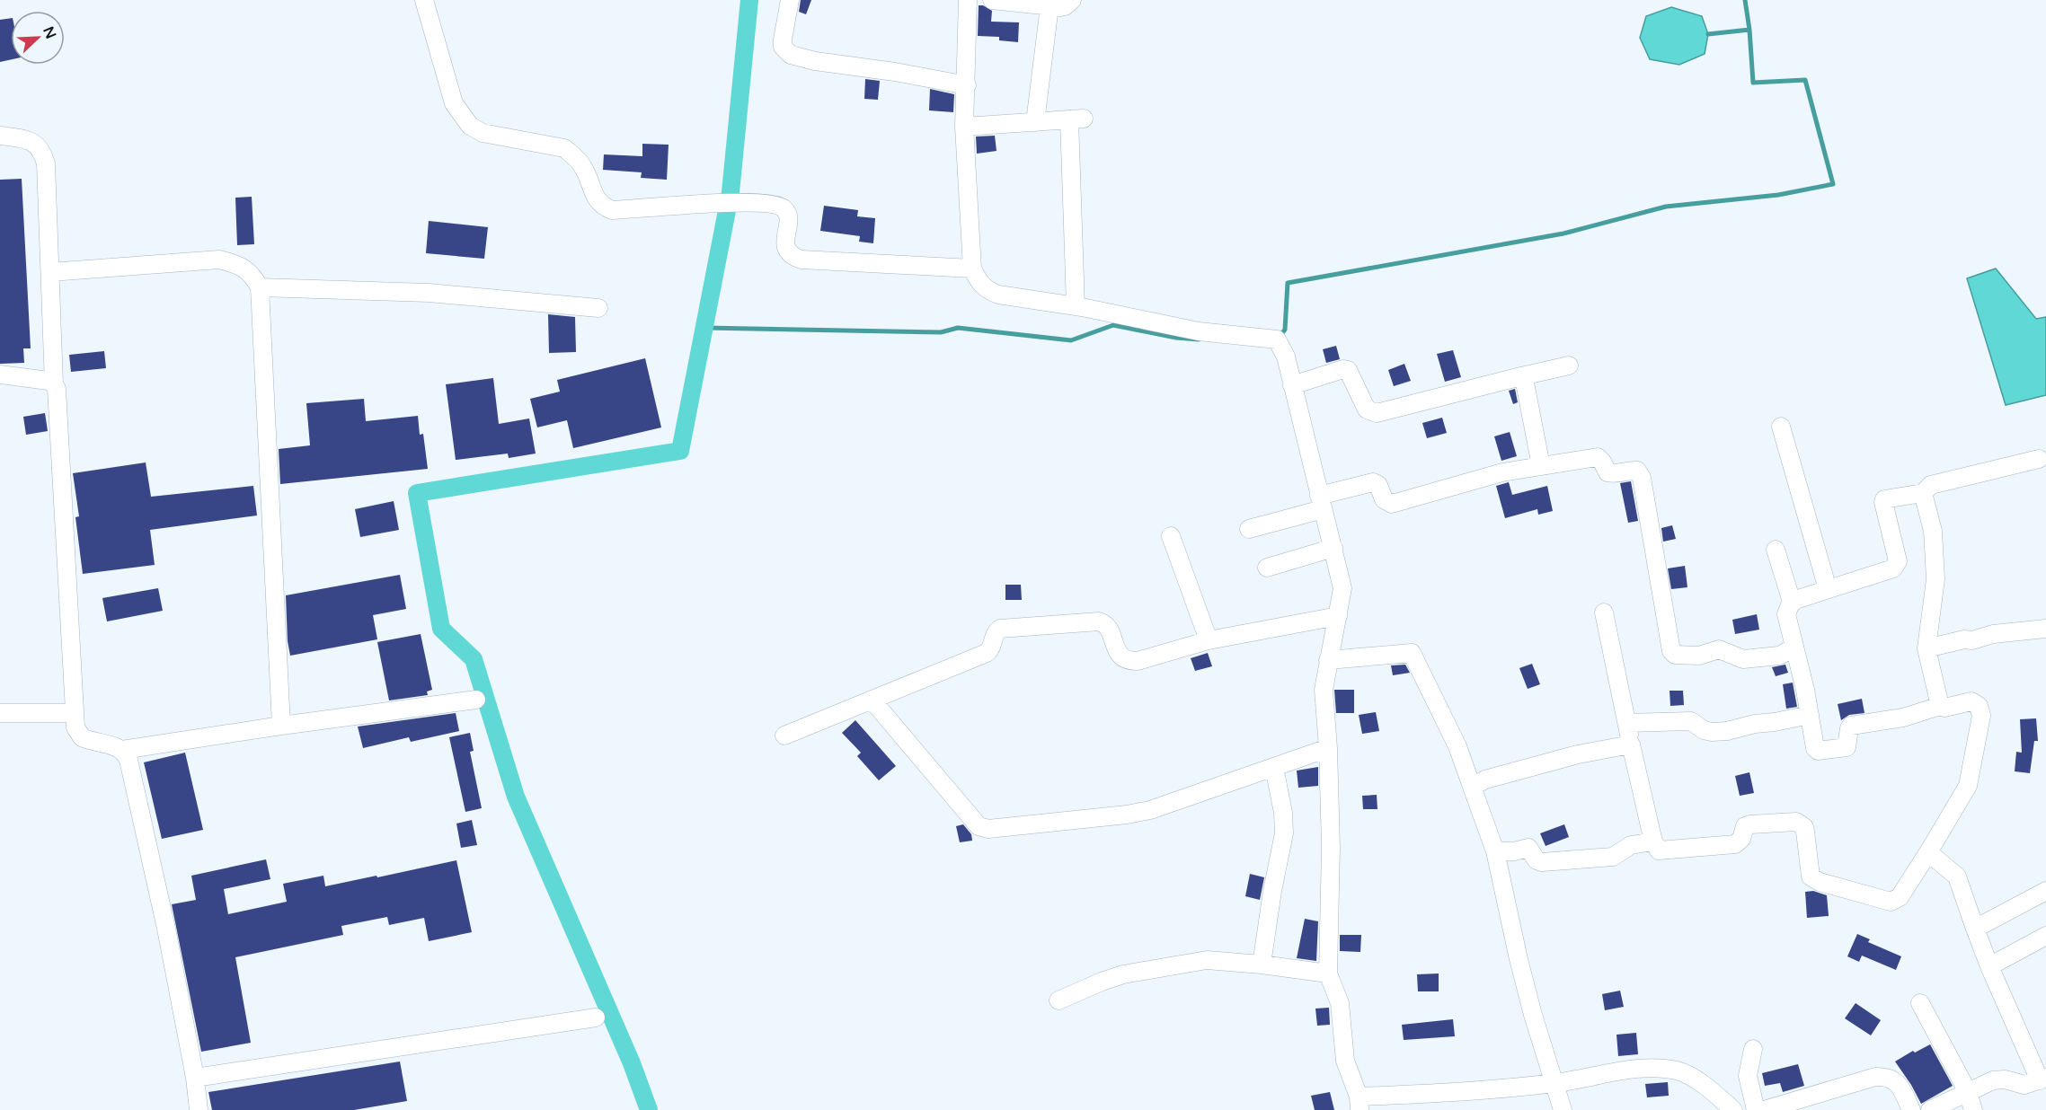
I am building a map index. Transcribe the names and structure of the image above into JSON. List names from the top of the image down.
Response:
{
  "north": "top right"
}
